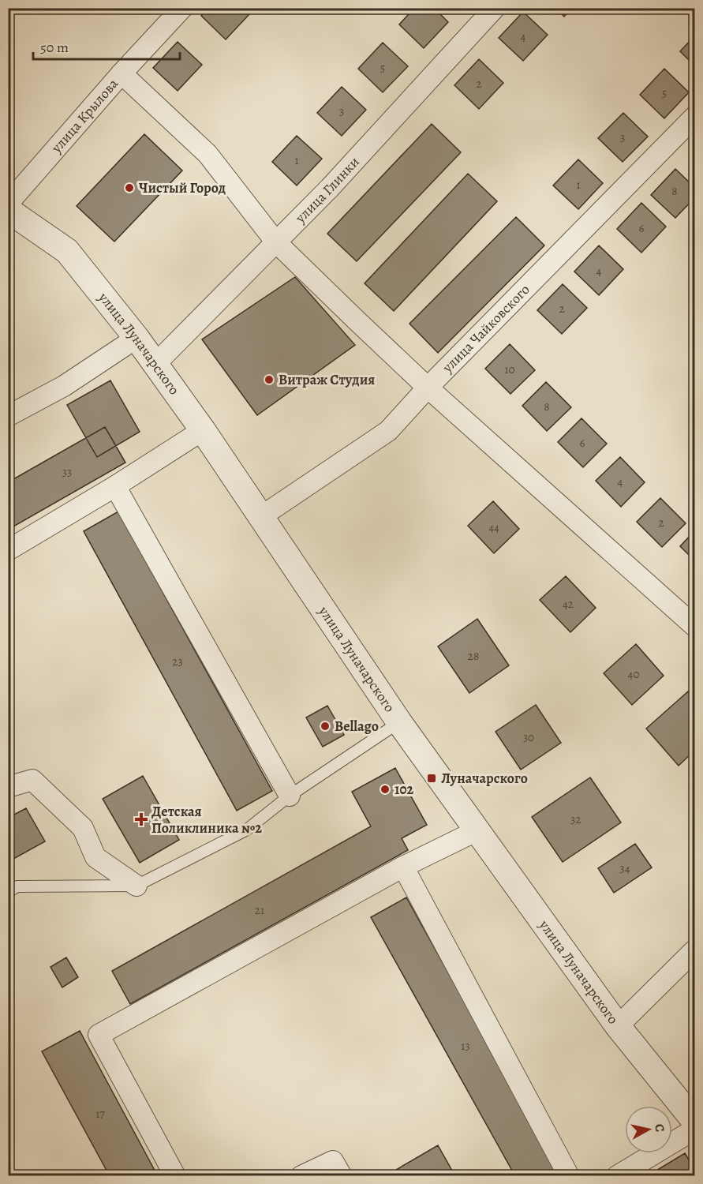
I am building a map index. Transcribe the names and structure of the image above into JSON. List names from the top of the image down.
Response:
{
  "streets": {
    "street": [
      "улица Крылова",
      "улица Глинки",
      "улица Чайковского",
      "улица Луначарского"
    ]
  },
  "crossings": [
    ["улица Глинки", "улица Луначарского"],
    ["улица Чайковского", "улица Луначарского"]
  ],
  "places": {
    "other": [
      "Чистый Город",
      "Витраж Студия",
      "Bellago",
      "102"
    ],
    "transit": ["Луначарского"],
    "health": ["Детская Поликлиника №2"]
  },
  "house_numbers": [
    "4",
    "5",
    "2",
    "5",
    "3",
    "3",
    "1",
    "1",
    "8",
    "6",
    "4",
    "2",
    "10",
    "8",
    "6",
    "33",
    "4",
    "2",
    "44",
    "42",
    "28",
    "23",
    "40",
    "30",
    "32",
    "34",
    "21",
    "13",
    "17"
  ],
  "scale_bar": "50 m",
  "north": "right"
}
